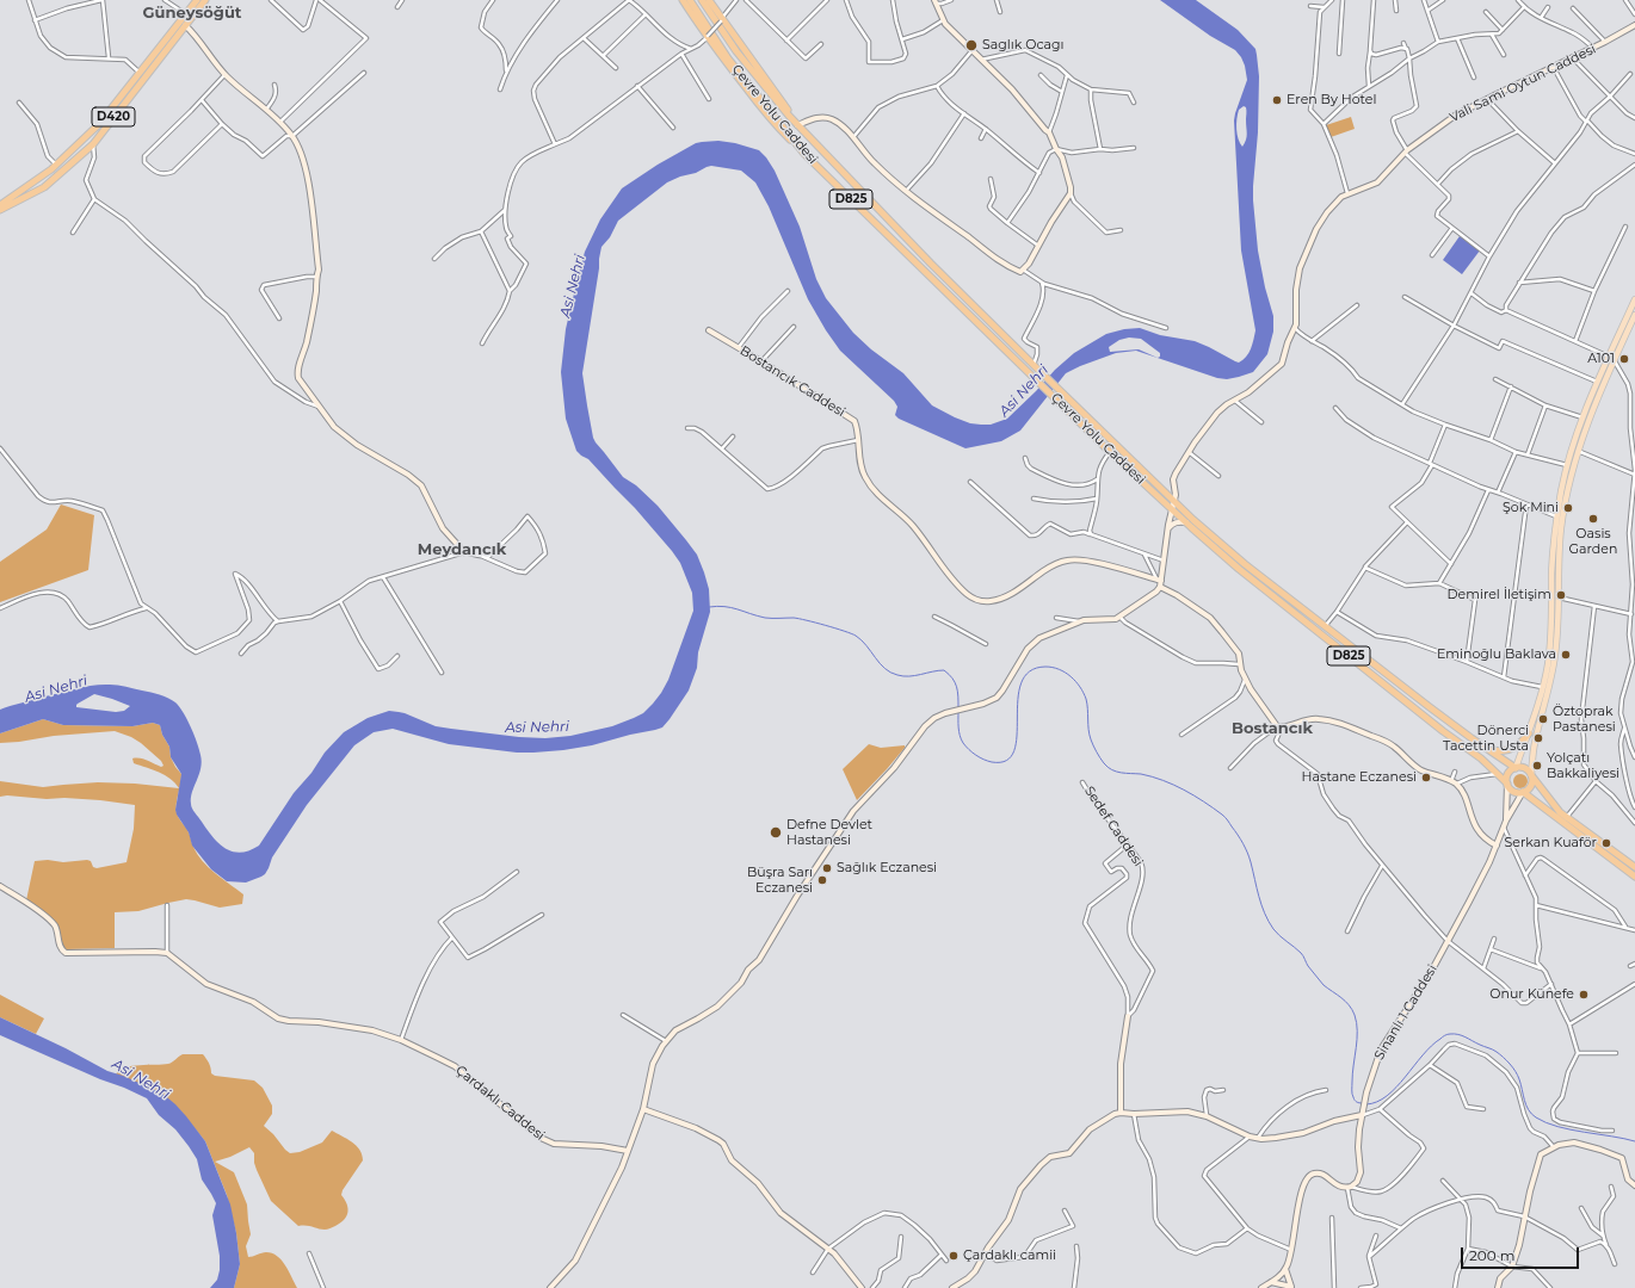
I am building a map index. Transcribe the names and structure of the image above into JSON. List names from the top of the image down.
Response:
{
  "streets": {
    "highway": ["Çevre Yolu Caddesi", "D420", "D825"],
    "street": [
      "Vali Sami Oytun Caddesi",
      "Bostancık Caddesi",
      "Sedef Caddesi",
      "Sinanlı 1 Caddesi",
      "Çardaklı Caddesi"
    ]
  },
  "crossings": [
    ["Vali Sami Oytun Caddesi", "Çevre Yolu Caddesi"],
    ["Çevre Yolu Caddesi", "Sinanlı 1 Caddesi"]
  ],
  "districts": ["Güneysöğüt", "Meydancık", "Bostancık"],
  "water": ["Asi Nehri"],
  "places": [
    "Saglık Ocagı",
    "Eren By Hotel",
    "A101",
    "Şok Mini",
    "Oasis Garden",
    "Demirel İletişim",
    "Eminoğlu Baklava",
    "Öztoprak Pastanesi",
    "Dönerci Tacettin Usta",
    "Yolçatı Bakkaliyesi",
    "Hastane Eczanesi",
    "Defne Devlet Hastanesi",
    "Serkan Kuaför",
    "Sağlık Eczanesi",
    "Büşra Sarı Eczanesi",
    "Onur Künefe",
    "Çardaklı camii"
  ],
  "scale_bar": "200 m"
}
